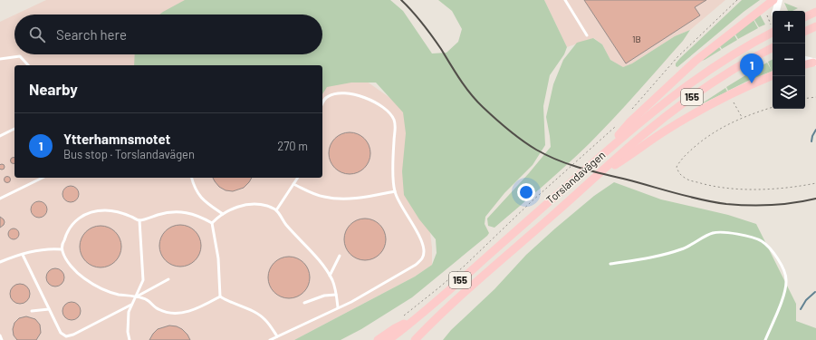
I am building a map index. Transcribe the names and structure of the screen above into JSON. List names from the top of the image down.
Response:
{
  "streets": {
    "main road": ["155", "Torslandavägen"]
  },
  "crossings": [
    ["155", "Torslandavägen"]
  ],
  "house_numbers": ["1B"],
  "page": {
    "map_buttons": ["+", "−"],
    "search": "Search here",
    "pins": "1",
    "heading": "Nearby",
    "list": [
      {
        "mark": "1",
        "name": "Ytterhamnsmotet",
        "note": "Bus stop · Torslandavägen",
        "value": "270 m"
      }
    ]
  }
}
